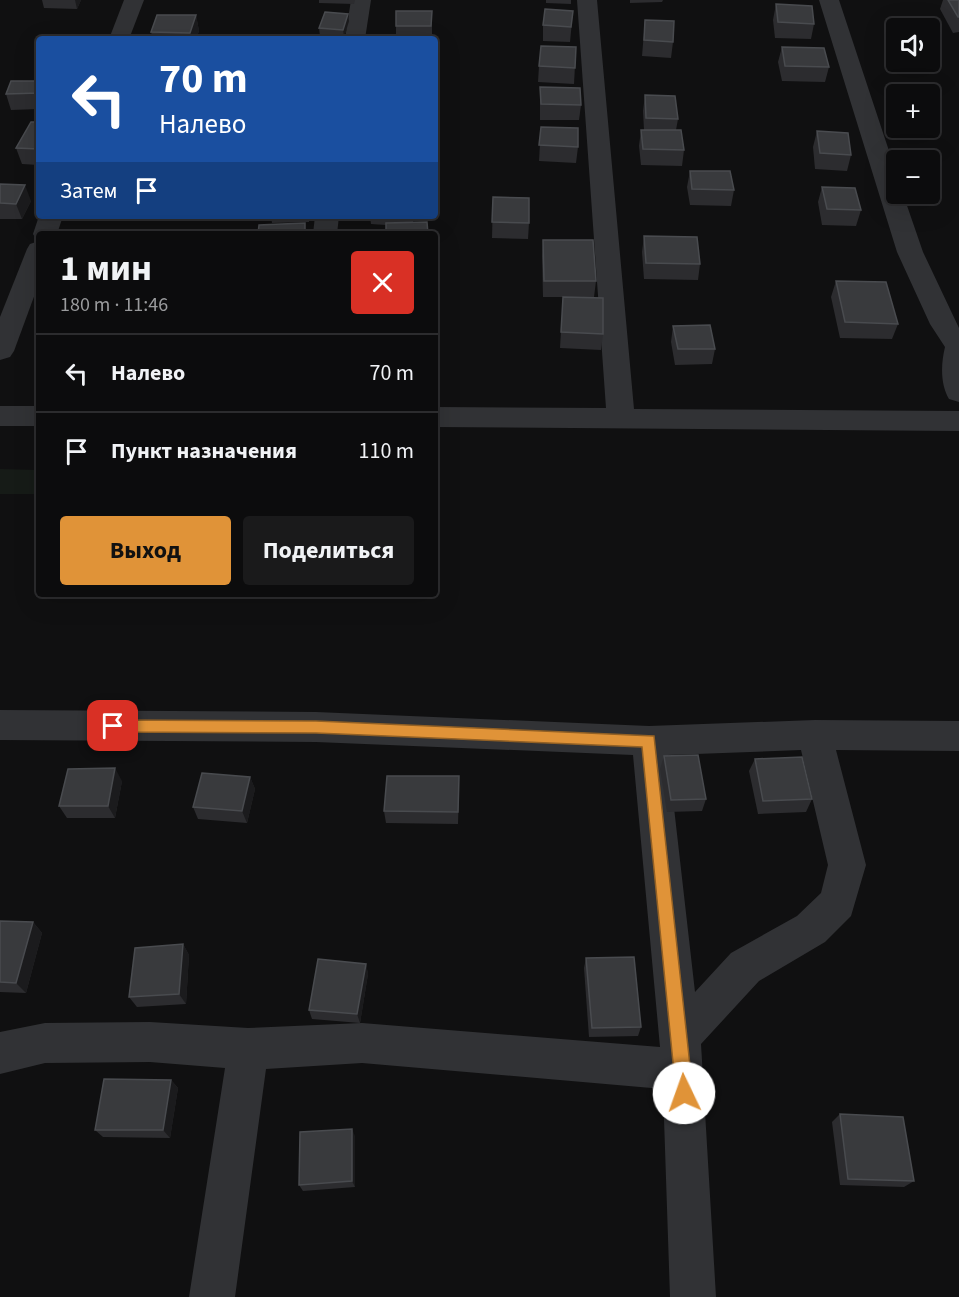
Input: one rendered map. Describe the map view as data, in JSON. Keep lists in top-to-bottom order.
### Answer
{
  "page": {
    "map_buttons": ["+", "−"],
    "turn": ["70 m", "Налево"],
    "then": "Затем",
    "heading": ["1 мин", "180 m · 11:46"],
    "list": [
      {
        "name": "Налево",
        "value": "70 m"
      },
      {
        "name": "Пункт назначения",
        "value": "110 m"
      }
    ],
    "buttons": ["Выход", "Поделиться"]
  }
}
